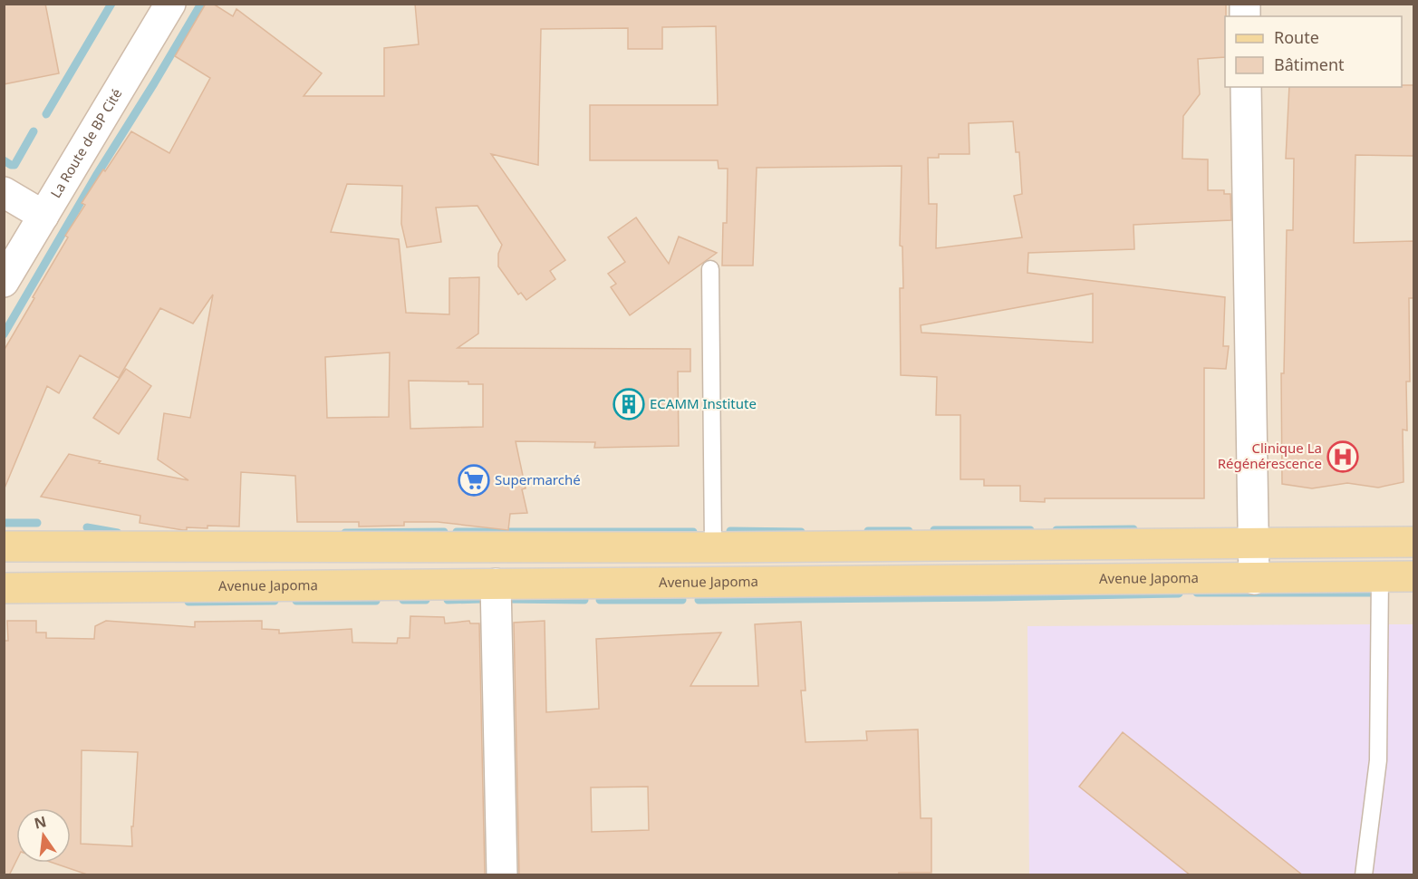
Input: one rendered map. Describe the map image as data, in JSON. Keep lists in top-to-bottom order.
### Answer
{
  "streets": {
    "main road": ["Avenue Japoma"],
    "street": ["La Route de BP Cité"]
  },
  "places": {
    "building": ["ECAMM Institute"],
    "hospital": ["Clinique La Régénérescence"],
    "supermarket": ["Supermarché"]
  },
  "legend": ["Route", "Bâtiment"],
  "north": "top"
}
